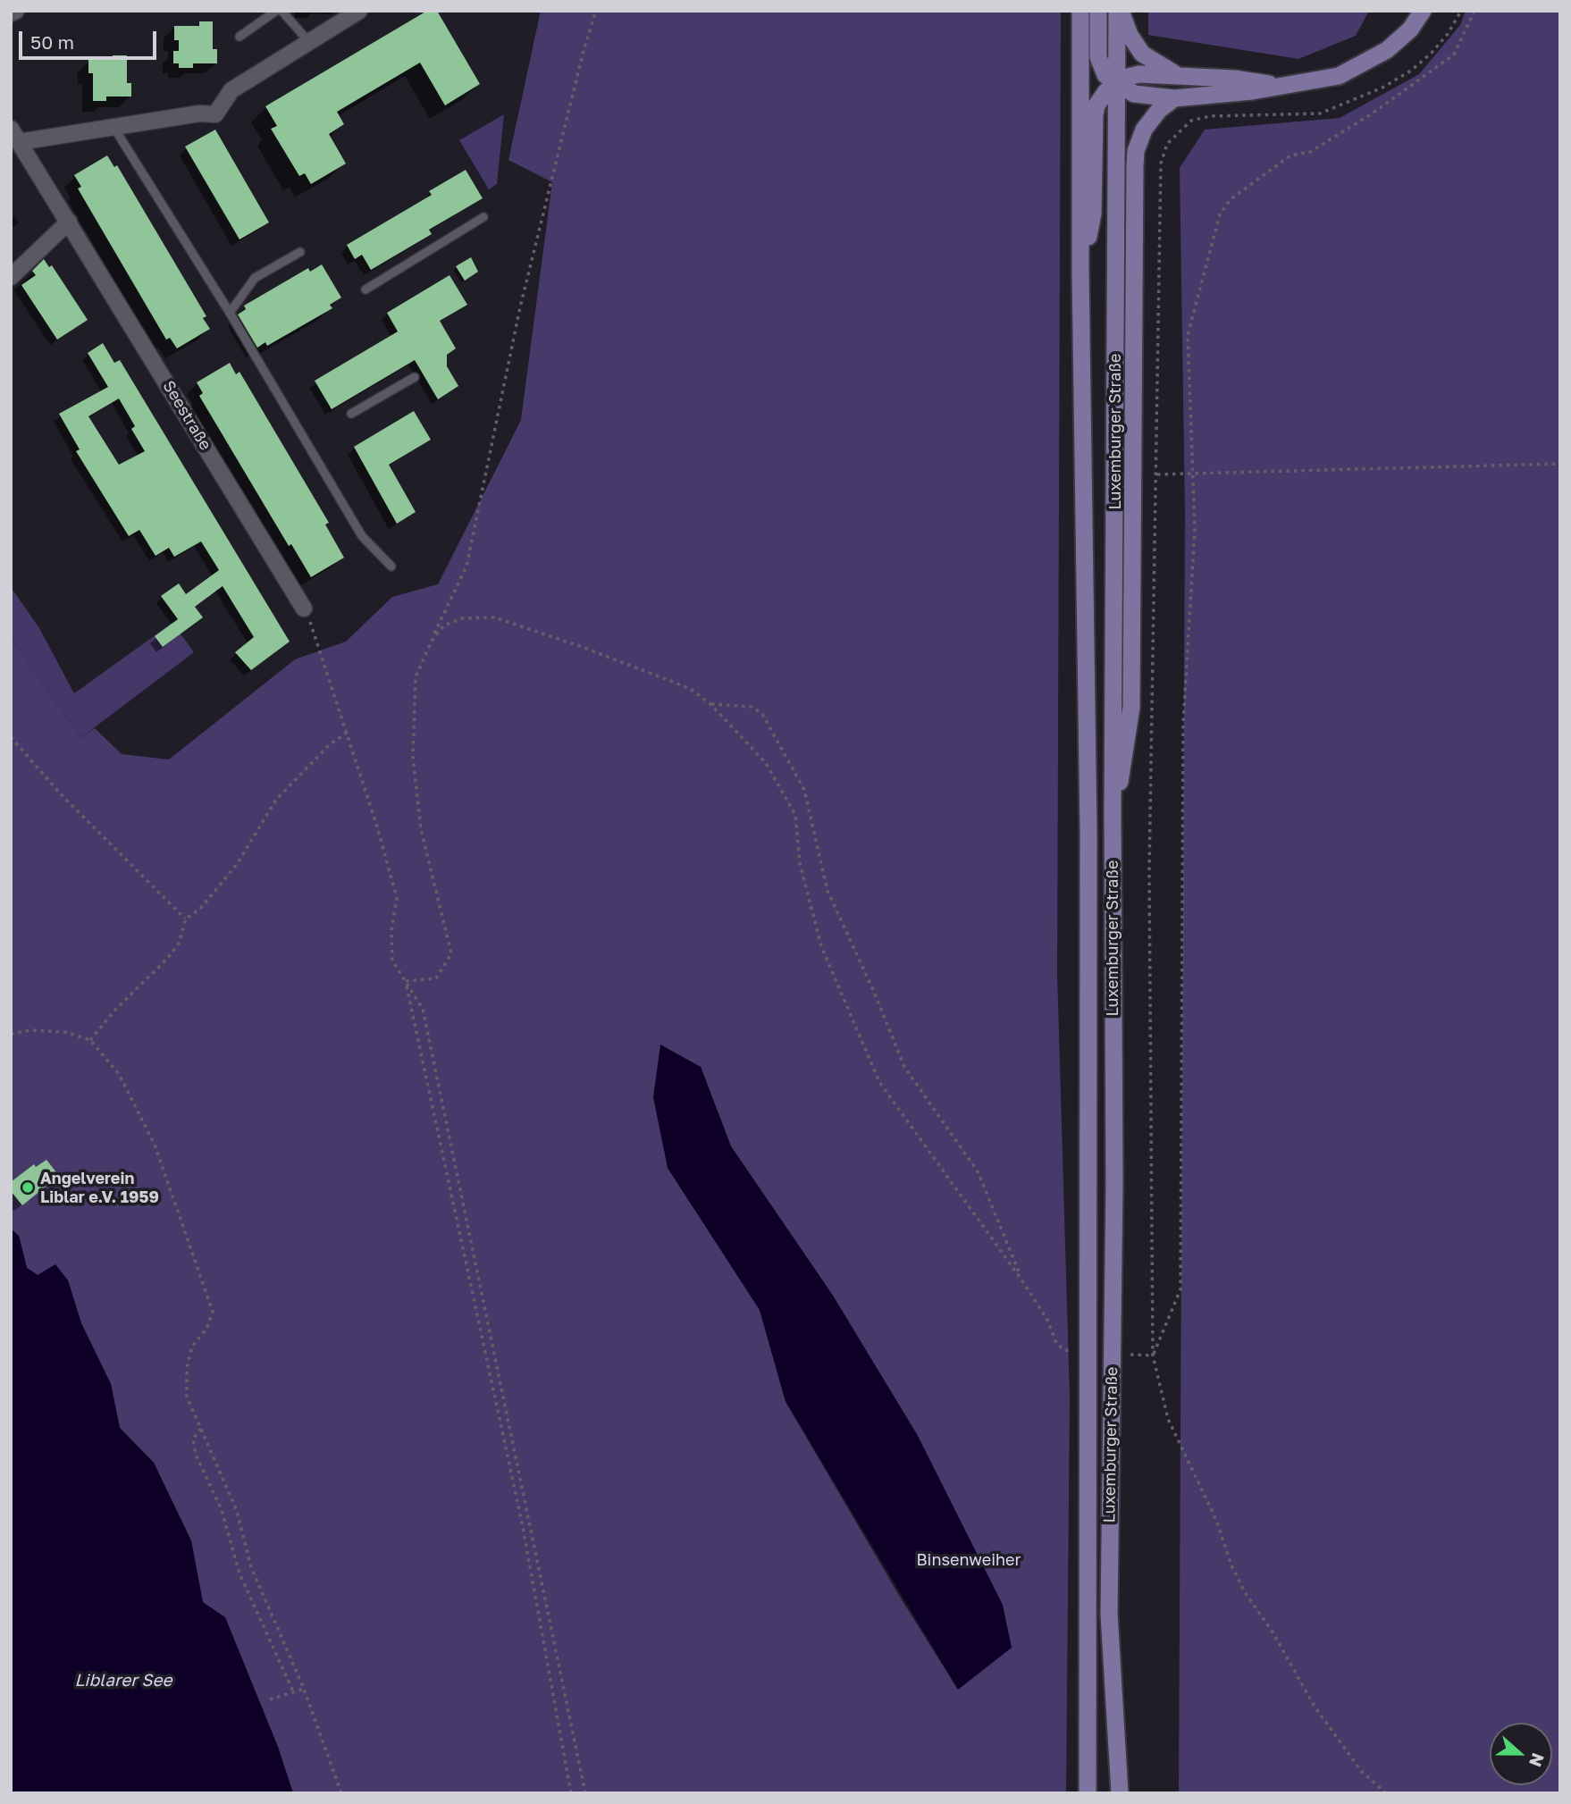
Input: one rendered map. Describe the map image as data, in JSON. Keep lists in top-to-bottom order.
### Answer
{
  "streets": {
    "main road": ["Luxemburger Straße"],
    "street": ["Seestraße"]
  },
  "water": ["Liblarer See"],
  "parks": ["Binsenweiher"],
  "places": ["Angelverein Liblar e.V. 1959"],
  "scale_bar": "50 m",
  "north": "right"
}
